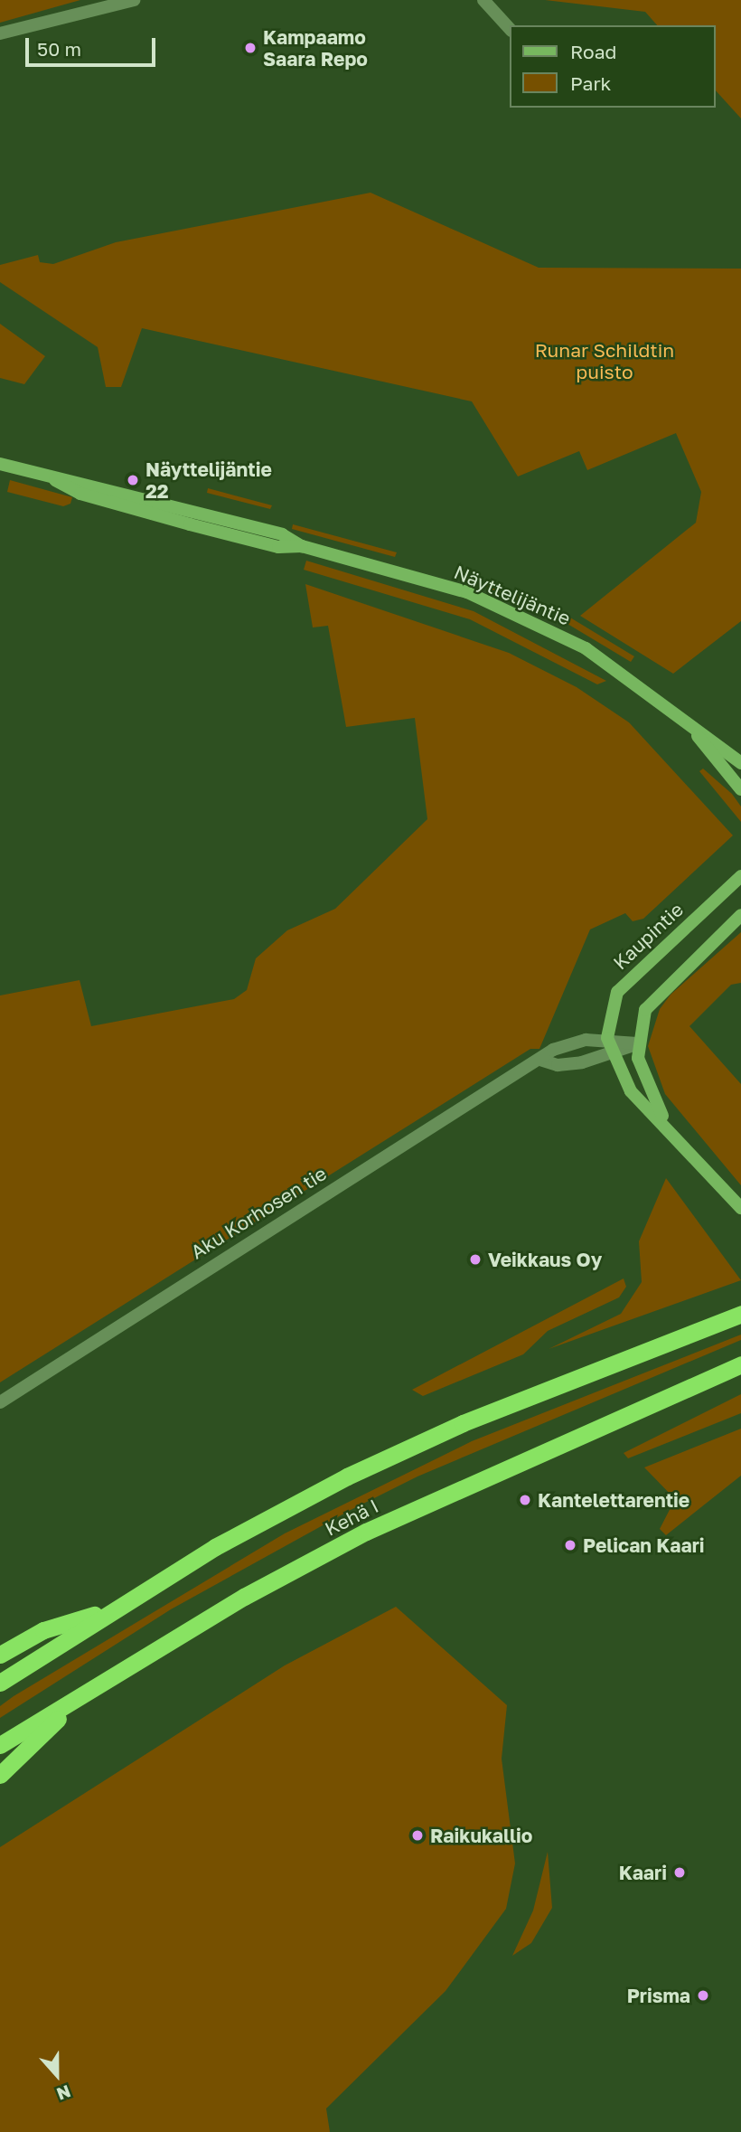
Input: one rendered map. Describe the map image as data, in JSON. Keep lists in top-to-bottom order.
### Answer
{
  "streets": {
    "highway": ["Kehä I"],
    "main road": ["Näyttelijäntie", "Kaupintie"],
    "street": ["Aku Korhosen tie"]
  },
  "crossings": [
    ["Kaupintie", "Aku Korhosen tie"]
  ],
  "parks": ["Runar Schildtin puisto"],
  "places": [
    "Kampaamo Saara Repo",
    "Näyttelijäntie 22",
    "Veikkaus Oy",
    "Kantelettarentie",
    "Pelican Kaari",
    "Raikukallio",
    "Kaari",
    "Prisma"
  ],
  "legend": ["Road", "Park"],
  "scale_bar": "50 m",
  "north": "bottom"
}
